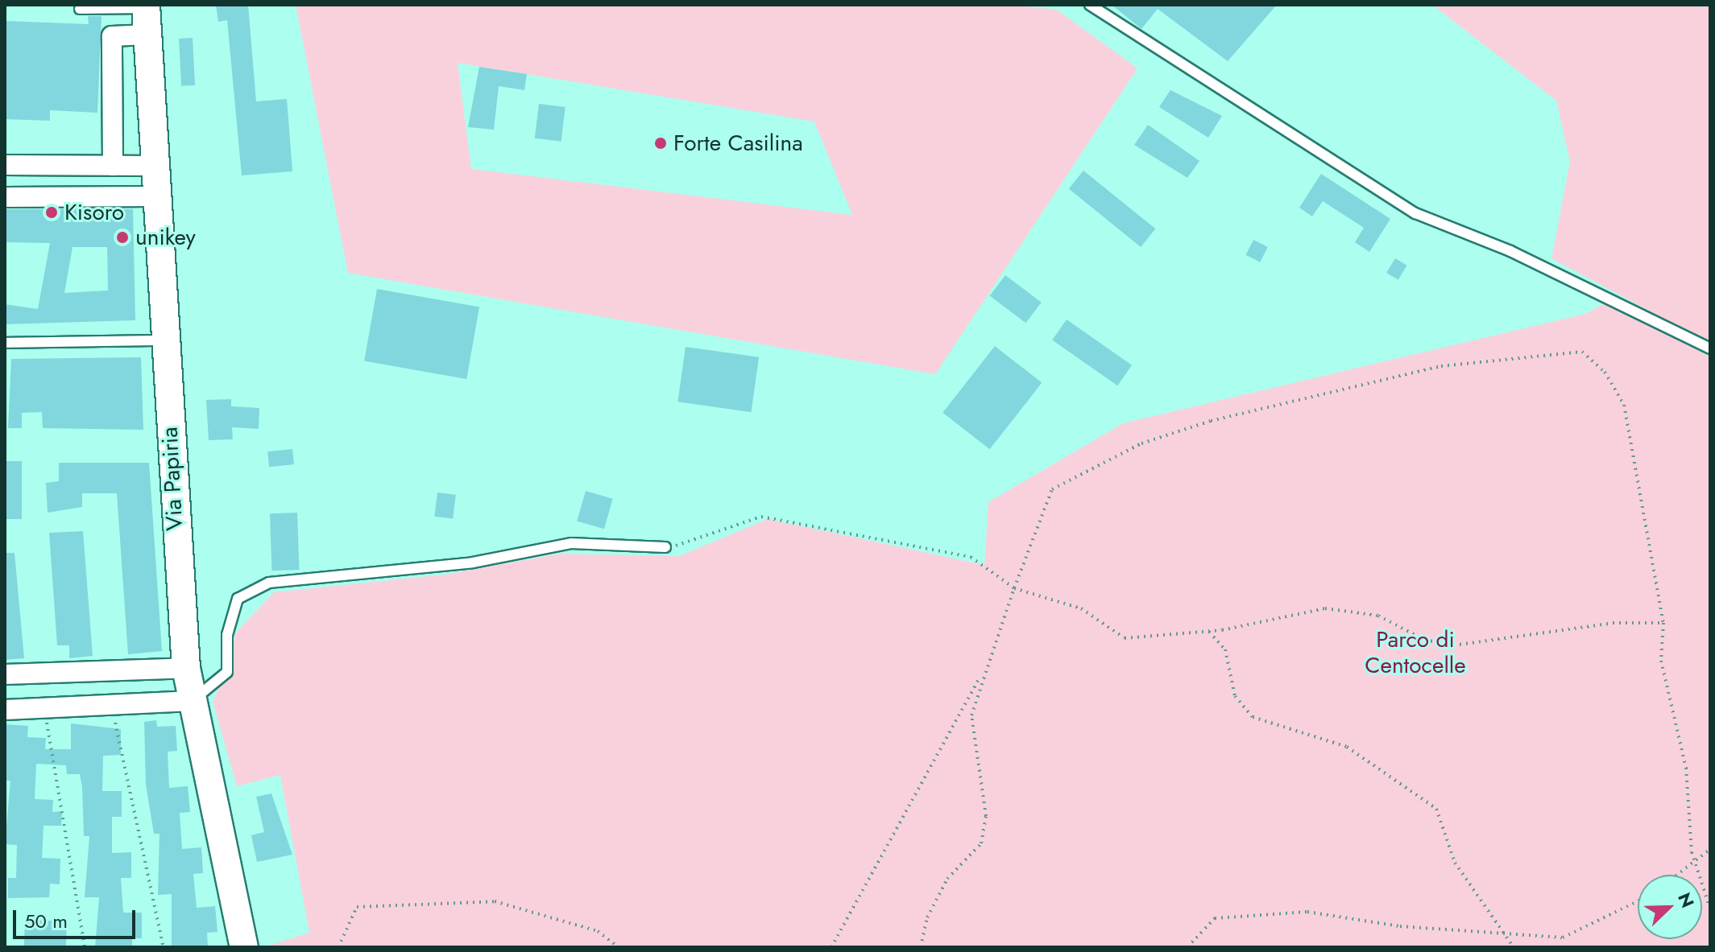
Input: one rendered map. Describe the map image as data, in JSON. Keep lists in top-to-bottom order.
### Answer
{
  "streets": {
    "street": ["Via Papiria"]
  },
  "parks": ["Parco di Centocelle"],
  "places": ["Forte Casilina", "Kisoro", "unikey"],
  "scale_bar": "50 m",
  "north": "top right"
}
